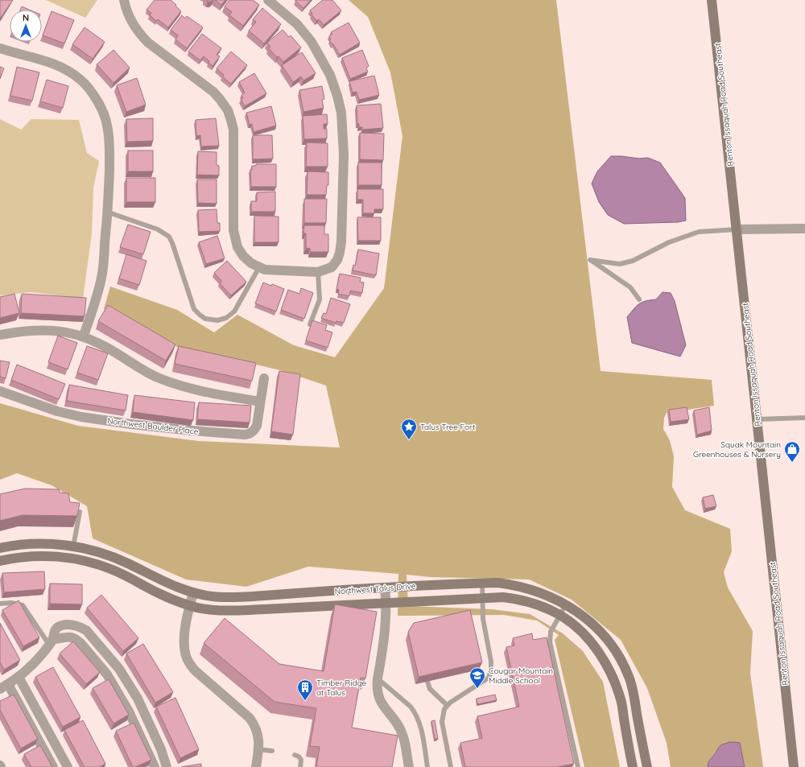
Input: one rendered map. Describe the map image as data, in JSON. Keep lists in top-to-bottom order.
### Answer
{
  "streets": {
    "street": ["Renton Issaquah Road Southeast", "Northwest Boulder Place", "Northwest Talus Drive"]
  },
  "places": {
    "place": ["Talus Tree Fort"],
    "shop": ["Squak Mountain Greenhouses & Nursery"],
    "school or university": ["Cougar Mountain Middle School"],
    "building": ["Timber Ridge at Talus"]
  },
  "north": "top"
}
